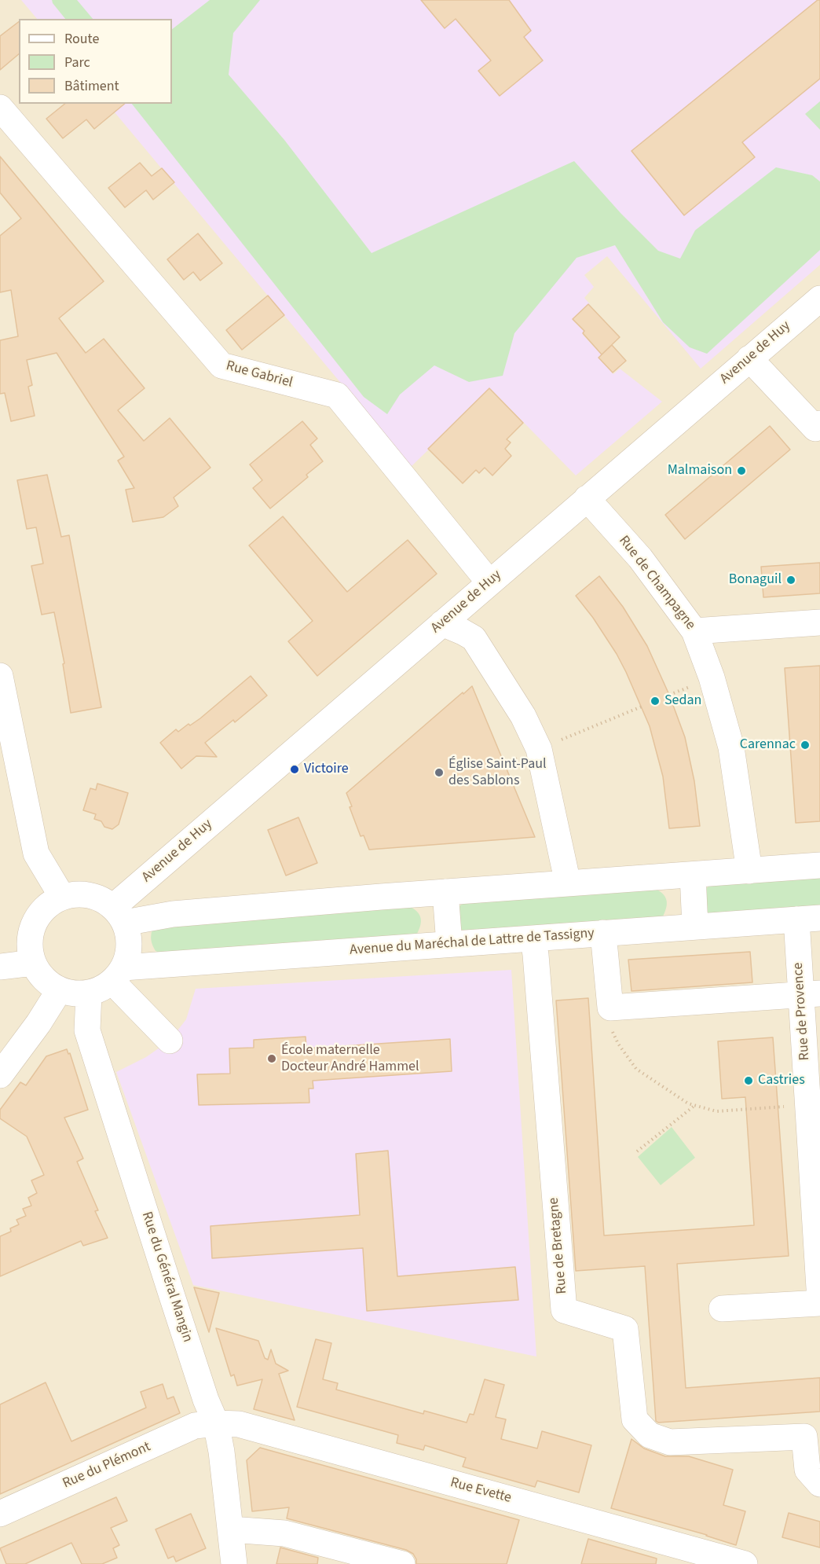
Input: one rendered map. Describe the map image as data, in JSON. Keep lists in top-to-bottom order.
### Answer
{
  "streets": {
    "street": [
      "Avenue de Huy",
      "Rue Gabriel",
      "Rue de Champagne",
      "Avenue du Maréchal de Lattre de Tassigny",
      "Rue de Provence",
      "Rue de Bretagne",
      "Rue du Général Mangin",
      "Rue du Plémont",
      "Rue Evette"
    ]
  },
  "crossings": [
    ["Avenue de Huy", "Rue Gabriel"],
    ["Avenue de Huy", "Rue de Champagne"],
    ["Avenue de Huy", "Avenue du Maréchal de Lattre de Tassigny"],
    ["Avenue de Huy", "Rue du Général Mangin"],
    ["Avenue du Maréchal de Lattre de Tassigny", "Rue de Provence"],
    ["Avenue du Maréchal de Lattre de Tassigny", "Rue de Bretagne"],
    ["Avenue du Maréchal de Lattre de Tassigny", "Rue du Général Mangin"],
    ["Rue du Général Mangin", "Rue du Plémont"],
    ["Rue du Général Mangin", "Rue Evette"],
    ["Rue du Plémont", "Rue Evette"]
  ],
  "places": [
    "Malmaison",
    "Bonaguil",
    "Sedan",
    "Carennac",
    "Victoire",
    "Église Saint-Paul des Sablons",
    "École maternelle Docteur André Hammel",
    "Castries"
  ],
  "legend": ["Route", "Parc", "Bâtiment"]
}
